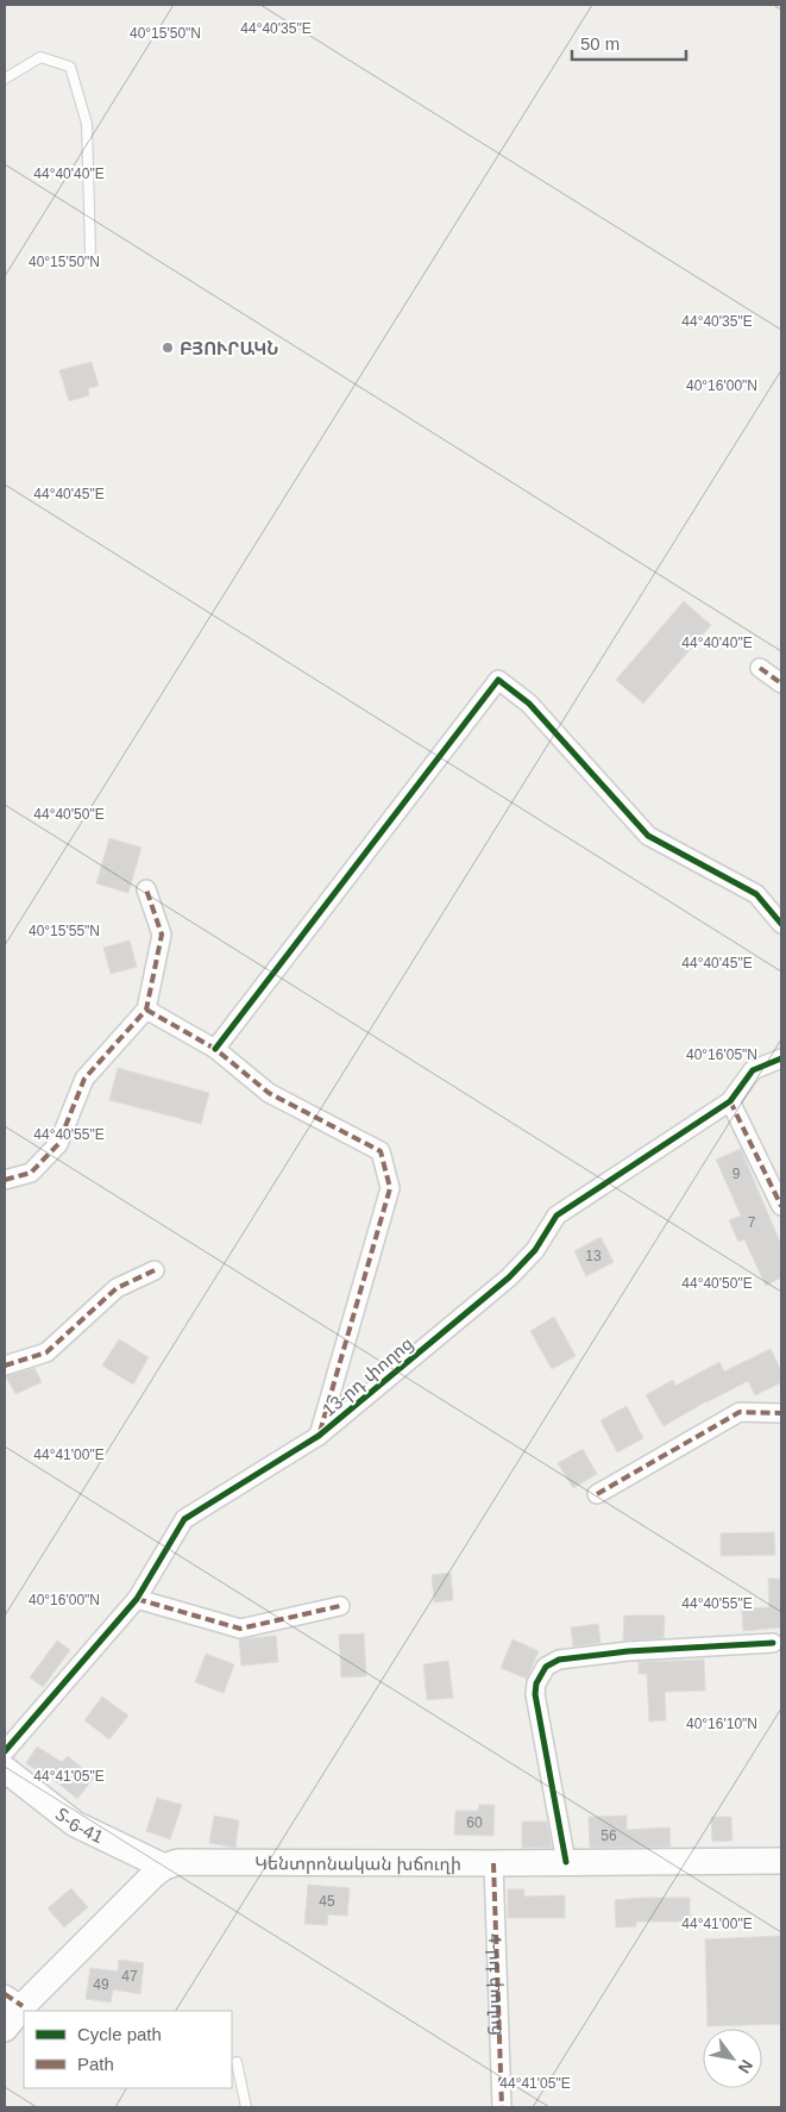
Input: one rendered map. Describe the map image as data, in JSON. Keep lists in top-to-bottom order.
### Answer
{
  "streets": {
    "main road": ["Տ-6-41", "Կենտրոնական խճուղի"],
    "street": ["13-րդ փողոց", "4-րդ փողոց"]
  },
  "crossings": [
    ["Տ-6-41", "Կենտրոնական խճուղի"],
    ["Կենտրոնական խճուղի", "4-րդ փողոց"]
  ],
  "places": ["ԲՅՈՒՐԱԿՆ"],
  "house_numbers": [
    "9",
    "7",
    "13",
    "60",
    "56",
    "45",
    "47",
    "49"
  ],
  "legend": ["Cycle path", "Path"],
  "scale_bar": "50 m",
  "north": "bottom right",
  "coordinates": [
    "44°40'35\"E",
    "40°15'50\"N",
    "44°40'40\"E",
    "40°16'00\"N",
    "44°40'45\"E",
    "44°40'50\"E",
    "40°15'55\"N",
    "40°16'05\"N",
    "44°40'55\"E",
    "44°41'00\"E",
    "40°16'10\"N",
    "44°41'05\"E"
  ]
}
